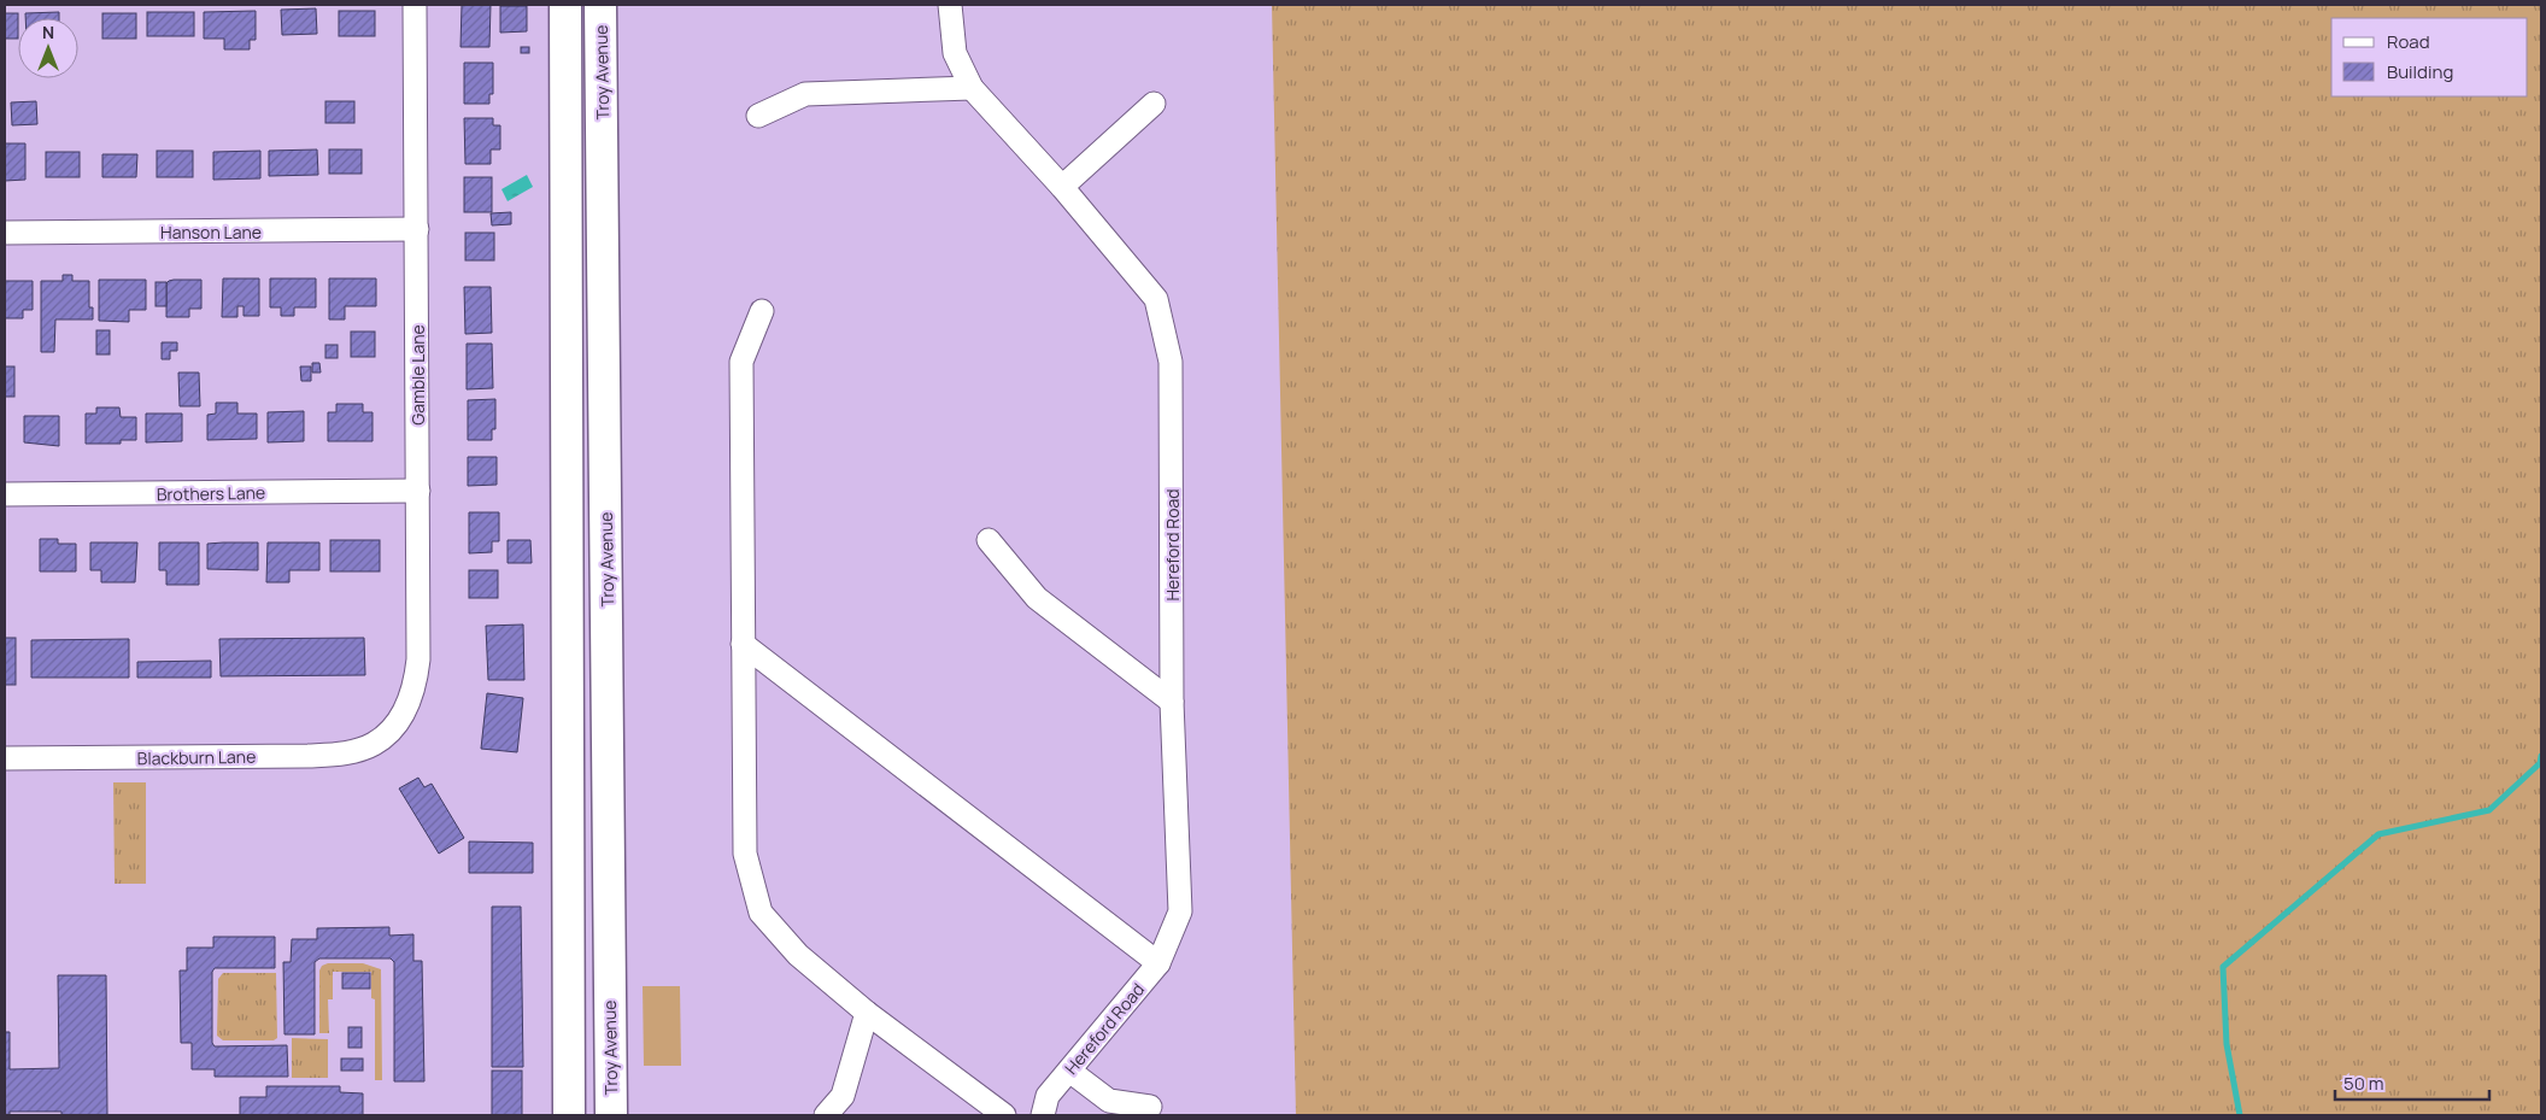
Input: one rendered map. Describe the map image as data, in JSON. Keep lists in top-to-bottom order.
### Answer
{
  "streets": {
    "main road": ["Troy Avenue"],
    "street": [
      "Hanson Lane",
      "Gamble Lane",
      "Brothers Lane",
      "Hereford Road",
      "Blackburn Lane"
    ]
  },
  "crossings": [
    ["Hanson Lane", "Gamble Lane"],
    ["Gamble Lane", "Brothers Lane"],
    ["Gamble Lane", "Blackburn Lane"]
  ],
  "legend": ["Road", "Building"],
  "scale_bar": "50 m",
  "north": "top"
}
